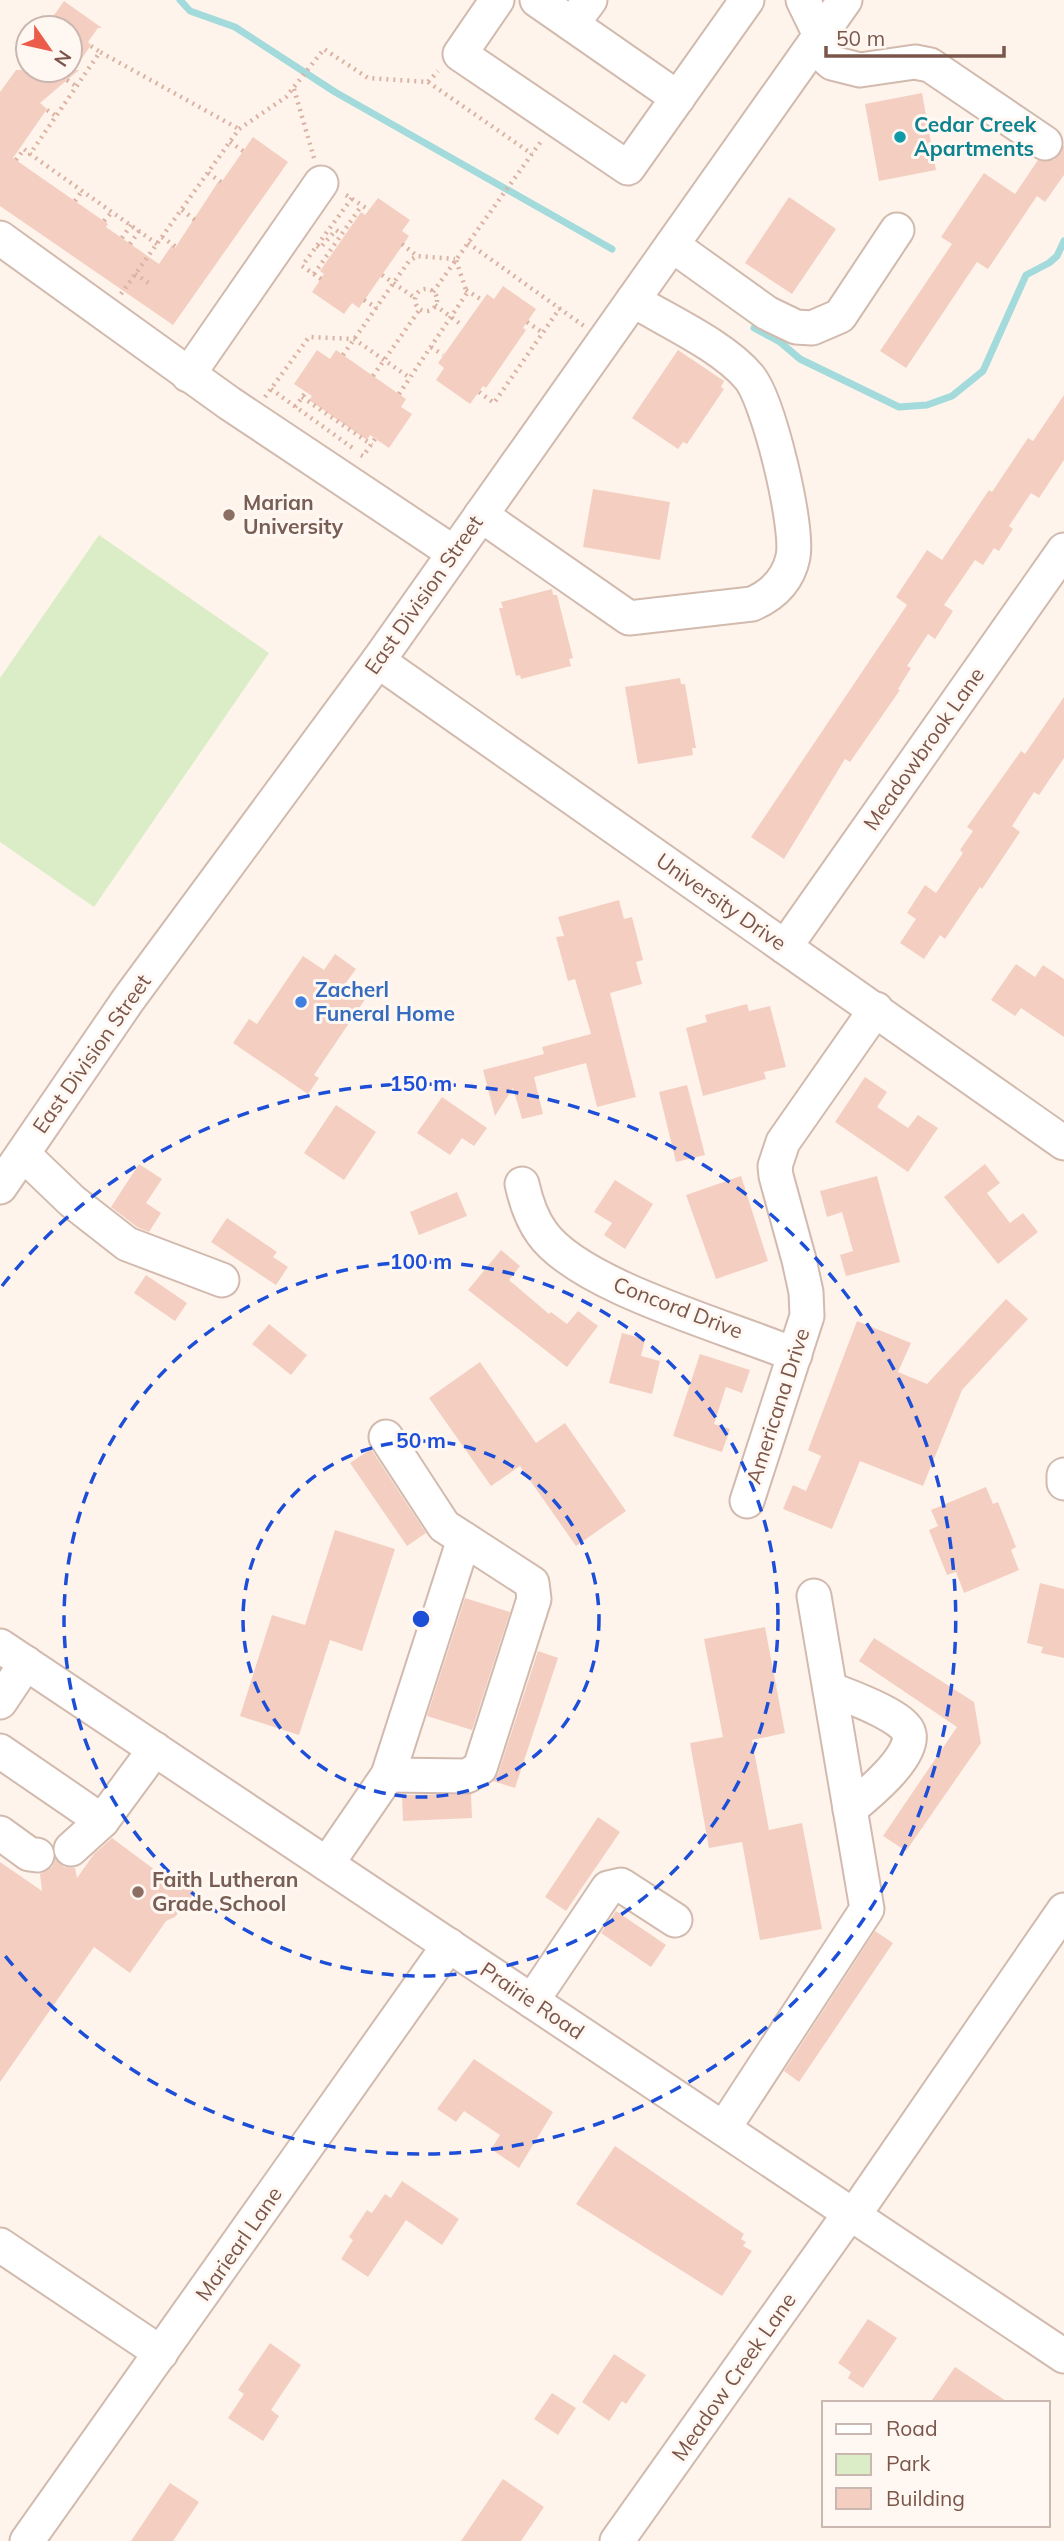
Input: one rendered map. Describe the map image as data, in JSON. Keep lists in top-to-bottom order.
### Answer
{
  "streets": {
    "street": [
      "East Division Street",
      "Meadowbrook Lane",
      "University Drive",
      "Concord Drive",
      "Americana Drive",
      "Prairie Road",
      "Mariearl Lane",
      "Meadow Creek Lane"
    ]
  },
  "crossings": [
    ["East Division Street", "University Drive"],
    ["Meadowbrook Lane", "University Drive"],
    ["University Drive", "Americana Drive"],
    ["Concord Drive", "Americana Drive"],
    ["Prairie Road", "Mariearl Lane"],
    ["Prairie Road", "Meadow Creek Lane"]
  ],
  "places": [
    "Cedar Creek Apartments",
    "Marian University",
    "Zacherl Funeral Home",
    "Faith Lutheran Grade School"
  ],
  "legend": ["Road", "Park", "Building"],
  "scale_bar": "50 m",
  "north": "bottom right",
  "rings": ["150 m", "100 m", "50 m"]
}
